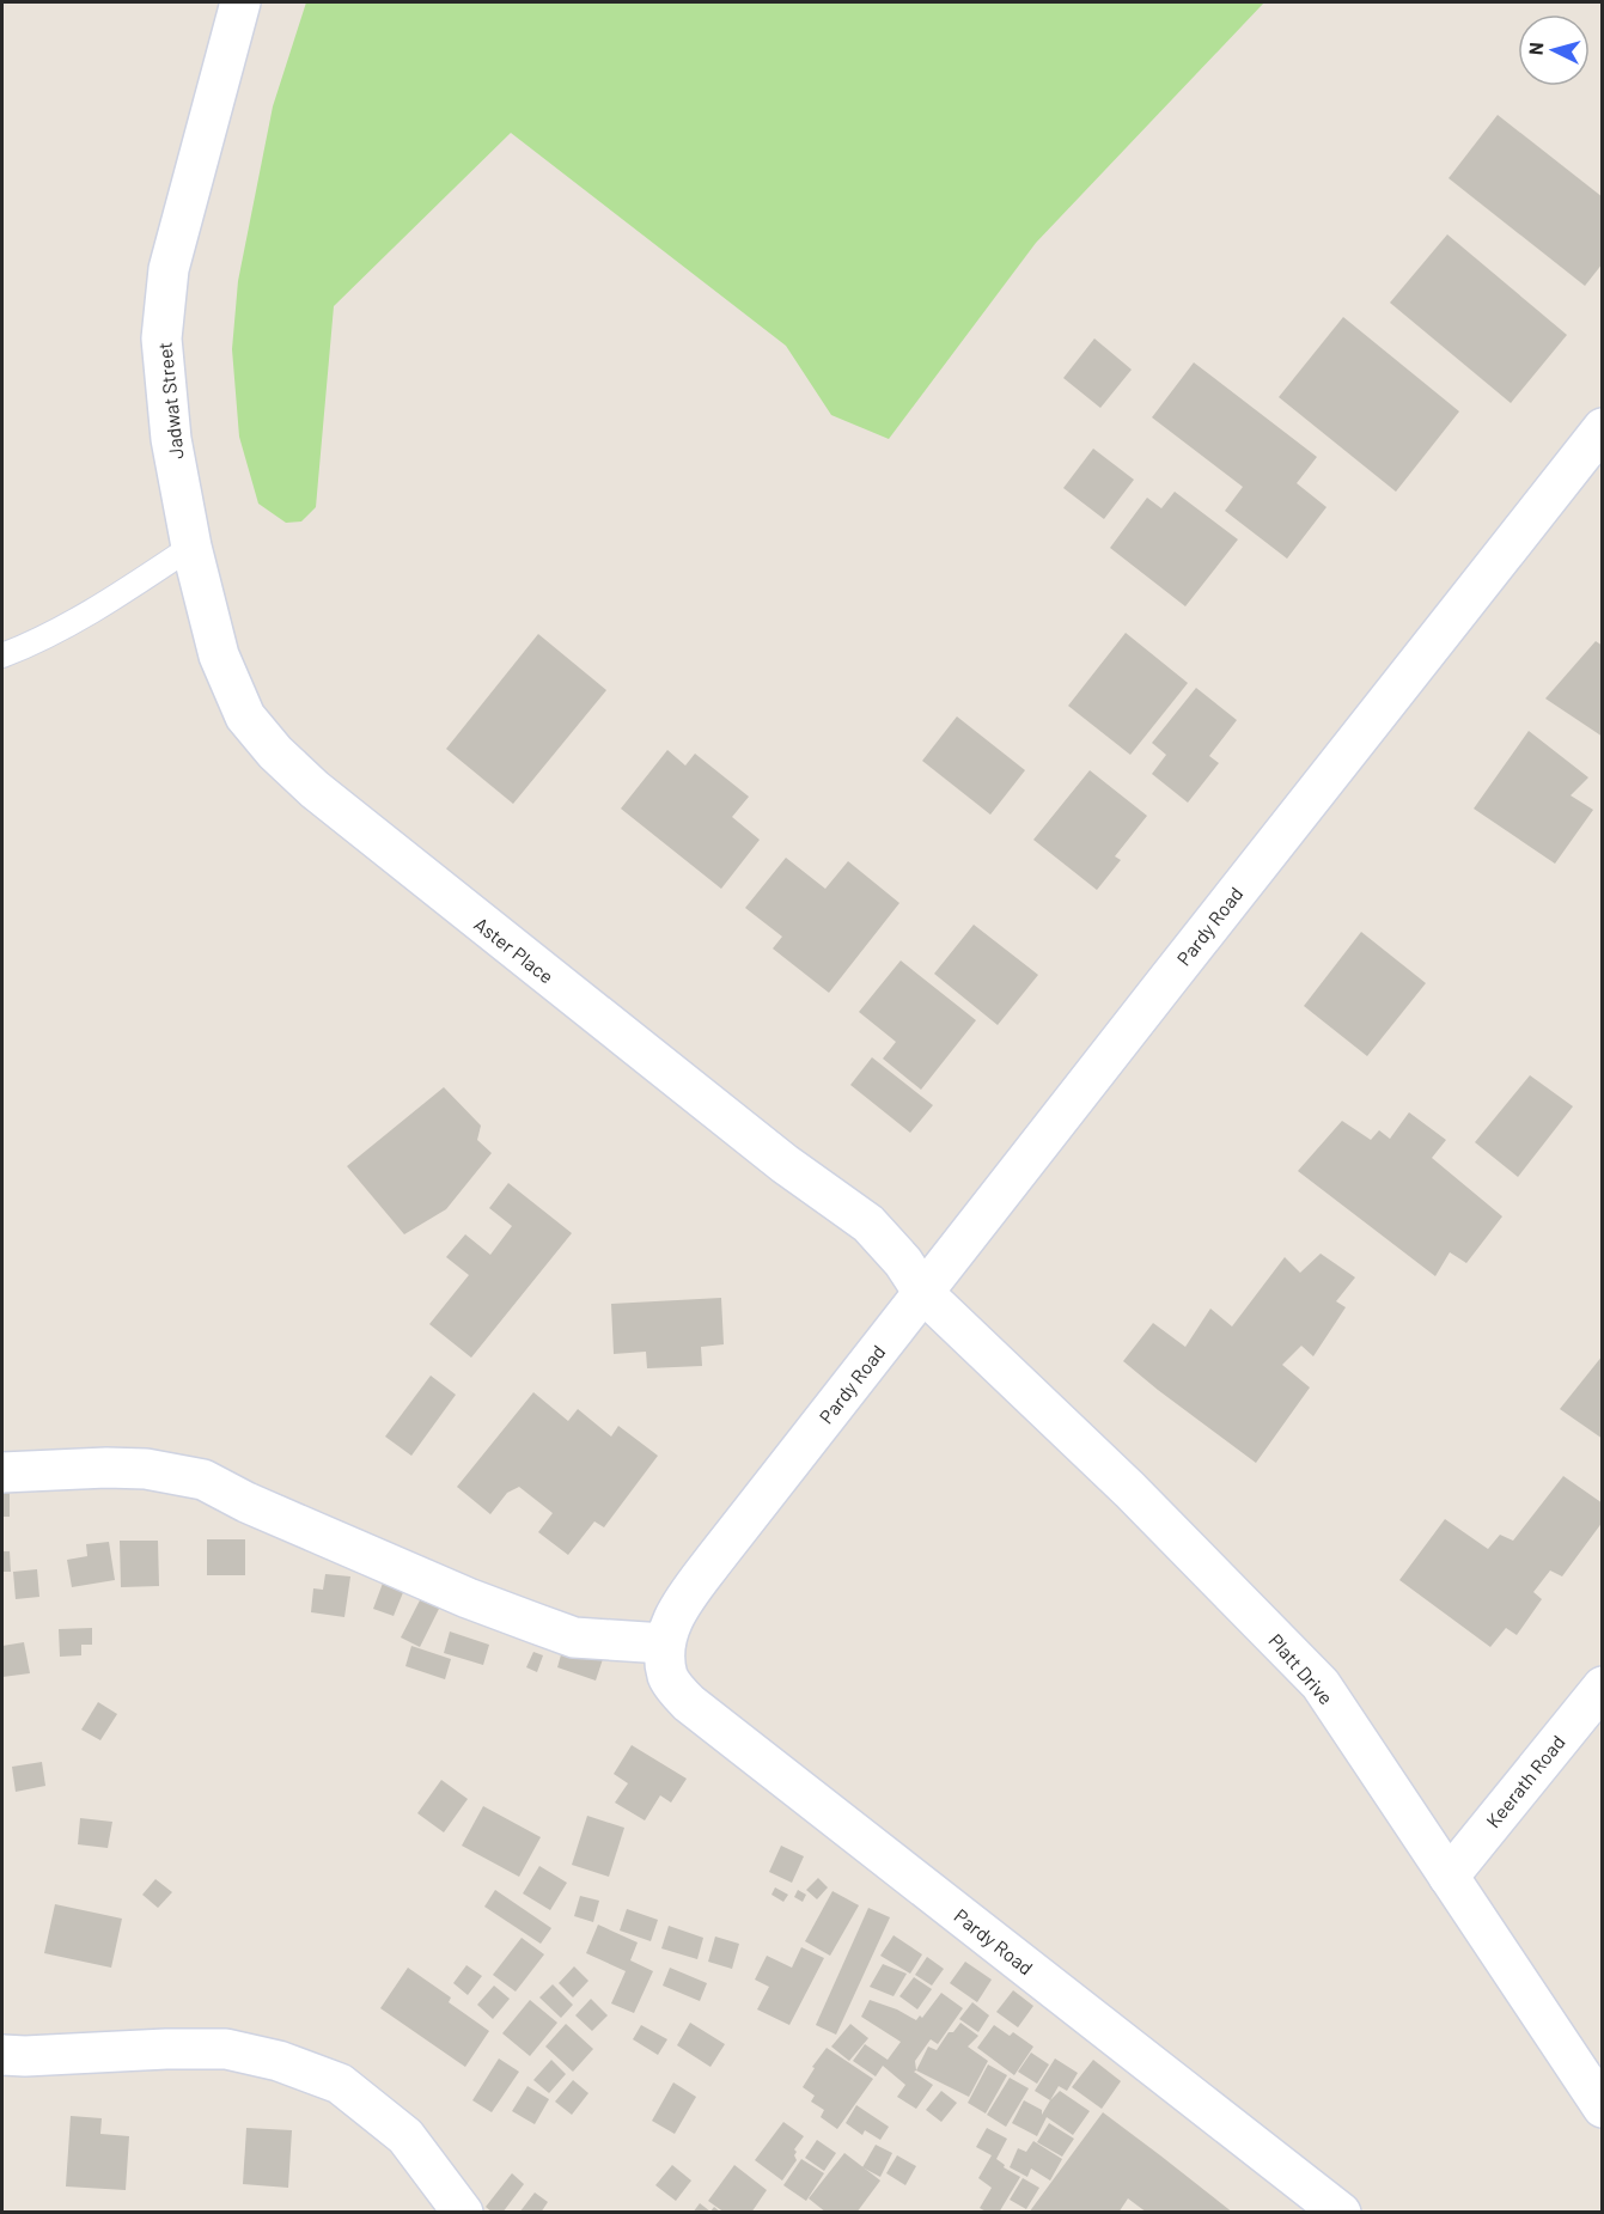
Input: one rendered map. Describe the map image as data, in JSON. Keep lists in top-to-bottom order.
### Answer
{
  "streets": {
    "street": [
      "Jadwat Street",
      "Pardy Road",
      "Aster Place",
      "Platt Drive",
      "Keerath Road"
    ]
  },
  "crossings": [
    ["Jadwat Street", "Aster Place"],
    ["Pardy Road", "Aster Place"],
    ["Pardy Road", "Platt Drive"],
    ["Aster Place", "Platt Drive"],
    ["Platt Drive", "Keerath Road"]
  ],
  "north": "left"
}
